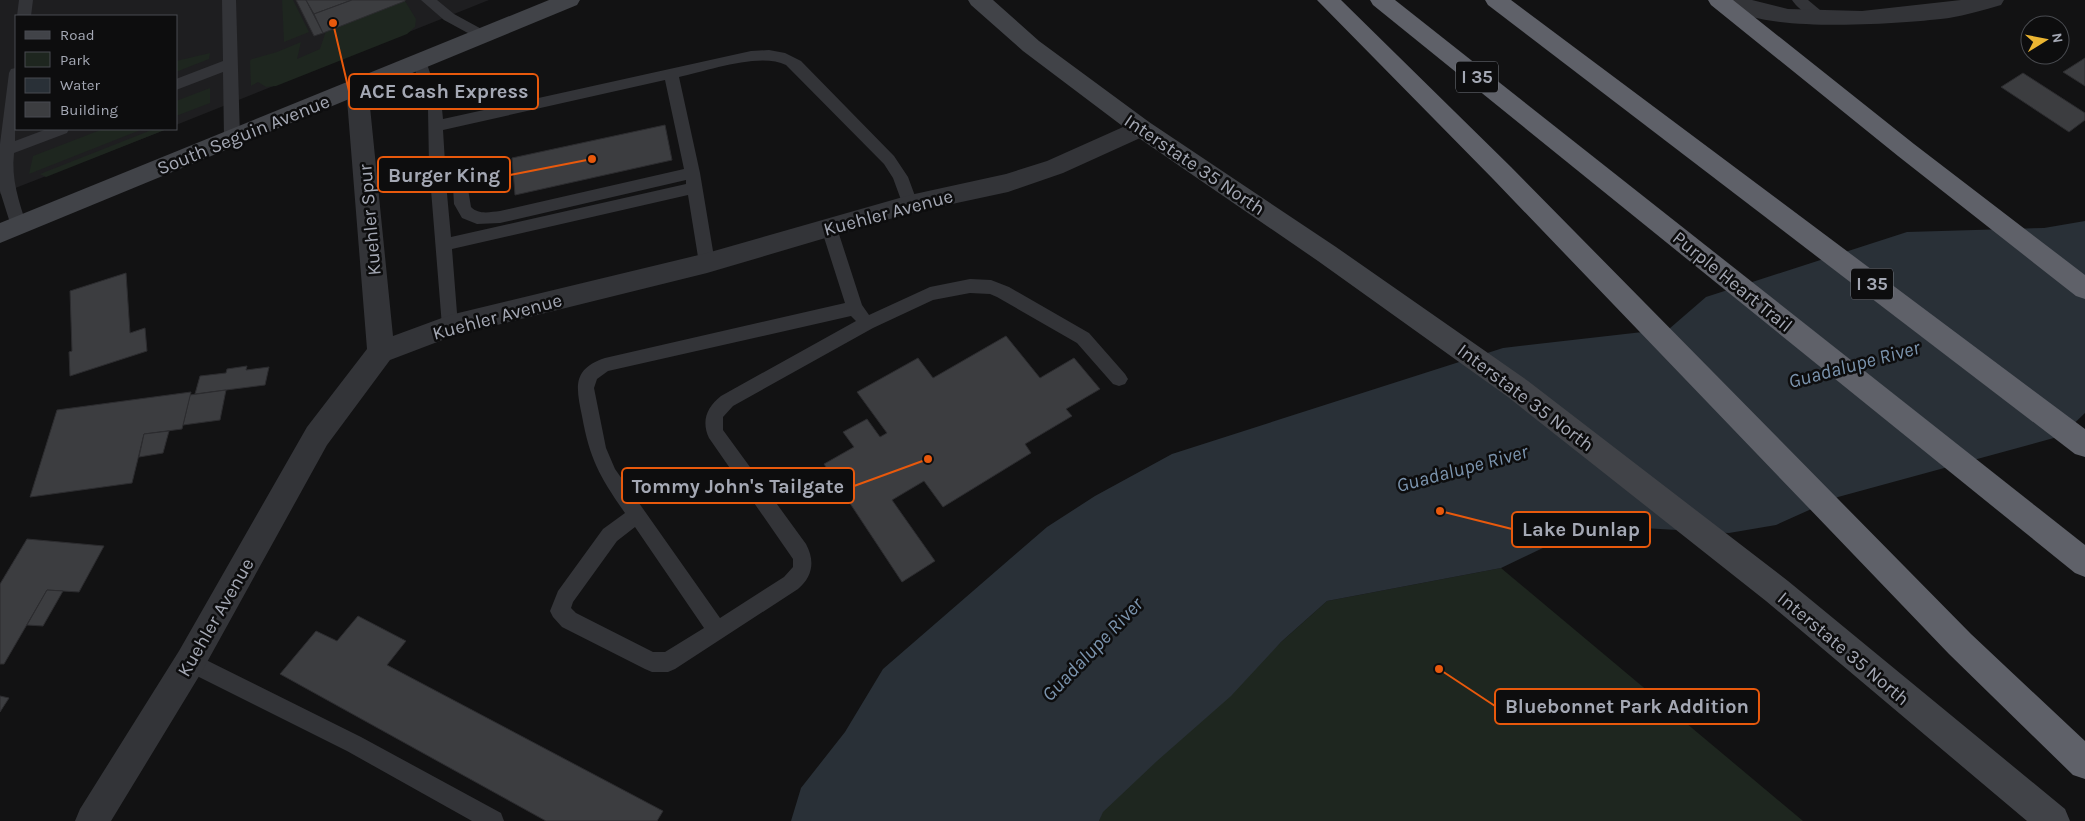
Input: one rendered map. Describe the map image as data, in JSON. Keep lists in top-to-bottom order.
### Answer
{
  "streets": {
    "highway": ["I 35", "Purple Heart Trail"],
    "main road": ["South Seguin Avenue", "Interstate 35 North"],
    "street": ["Kuehler Avenue", "Kuehler Spur"]
  },
  "crossings": [
    ["South Seguin Avenue", "Kuehler Spur"],
    ["Interstate 35 North", "Kuehler Avenue"],
    ["Kuehler Avenue", "Kuehler Spur"]
  ],
  "water": ["Guadalupe River"],
  "places": [
    "ACE Cash Express",
    "Burger King",
    "Tommy John's Tailgate",
    "Lake Dunlap",
    "Bluebonnet Park Addition"
  ],
  "legend": [
    "Road",
    "Park",
    "Water",
    "Building"
  ],
  "north": "right"
}
